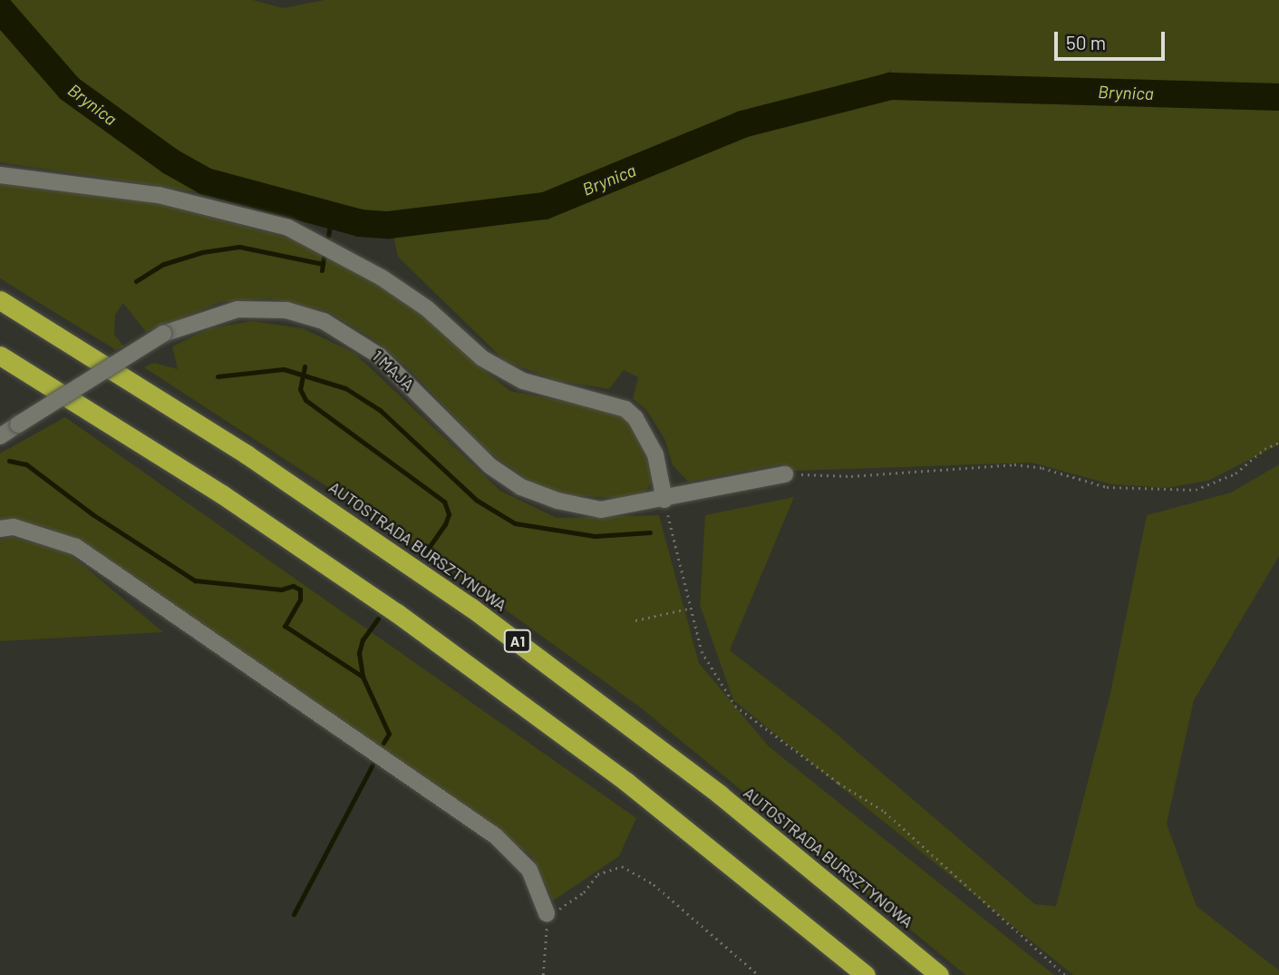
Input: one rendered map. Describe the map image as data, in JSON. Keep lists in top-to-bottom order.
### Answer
{
  "streets": {
    "highway": ["AUTOSTRADA BURSZTYNOWA", "A1"],
    "street": ["1 MAJA"]
  },
  "water": ["Brynica"],
  "scale_bar": "50 m"
}
